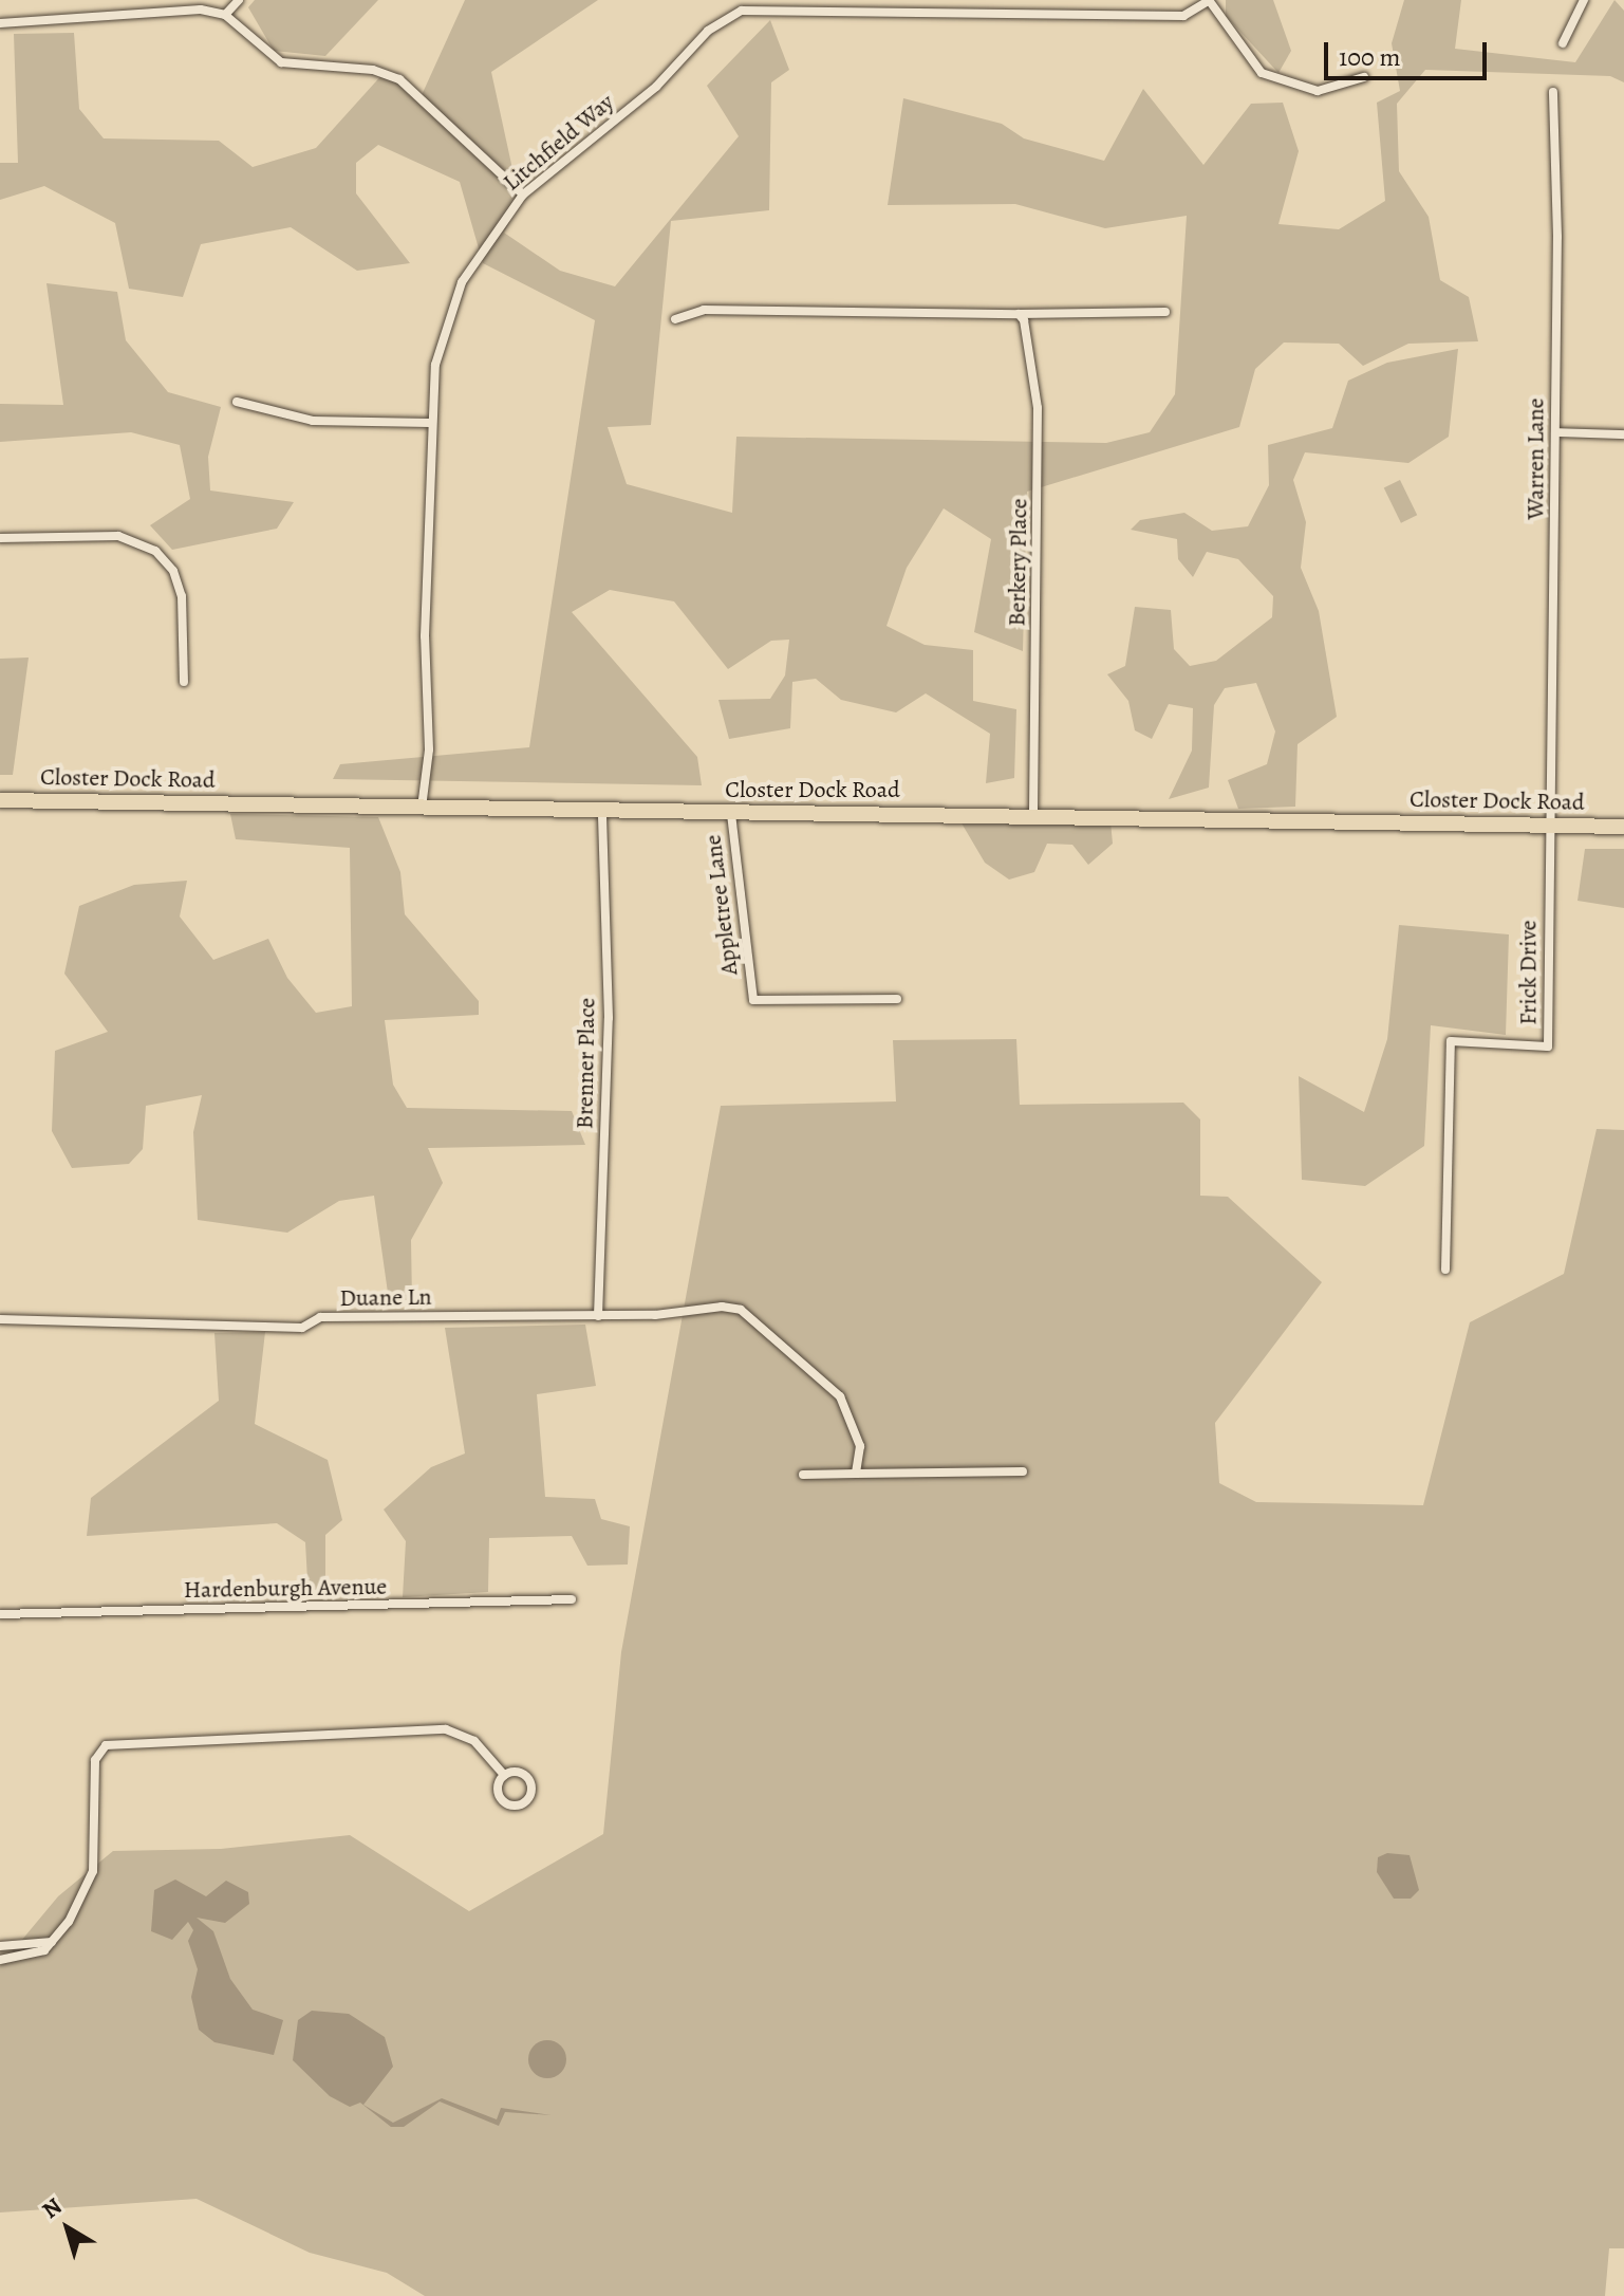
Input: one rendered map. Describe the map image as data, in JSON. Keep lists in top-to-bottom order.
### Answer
{
  "streets": {
    "main road": ["Closter Dock Road"],
    "street": [
      "Litchfield Way",
      "Warren Lane",
      "Berkery Place",
      "Appletree Lane",
      "Frick Drive",
      "Brenner Place",
      "Duane Ln",
      "Hardenburgh Avenue"
    ]
  },
  "crossings": [
    ["Litchfield Way", "Closter Dock Road"],
    ["Warren Lane", "Closter Dock Road"],
    ["Warren Lane", "Frick Drive"],
    ["Berkery Place", "Closter Dock Road"],
    ["Closter Dock Road", "Appletree Lane"],
    ["Closter Dock Road", "Frick Drive"],
    ["Closter Dock Road", "Brenner Place"],
    ["Brenner Place", "Duane Ln"]
  ],
  "scale_bar": "100 m",
  "north": "top left"
}
